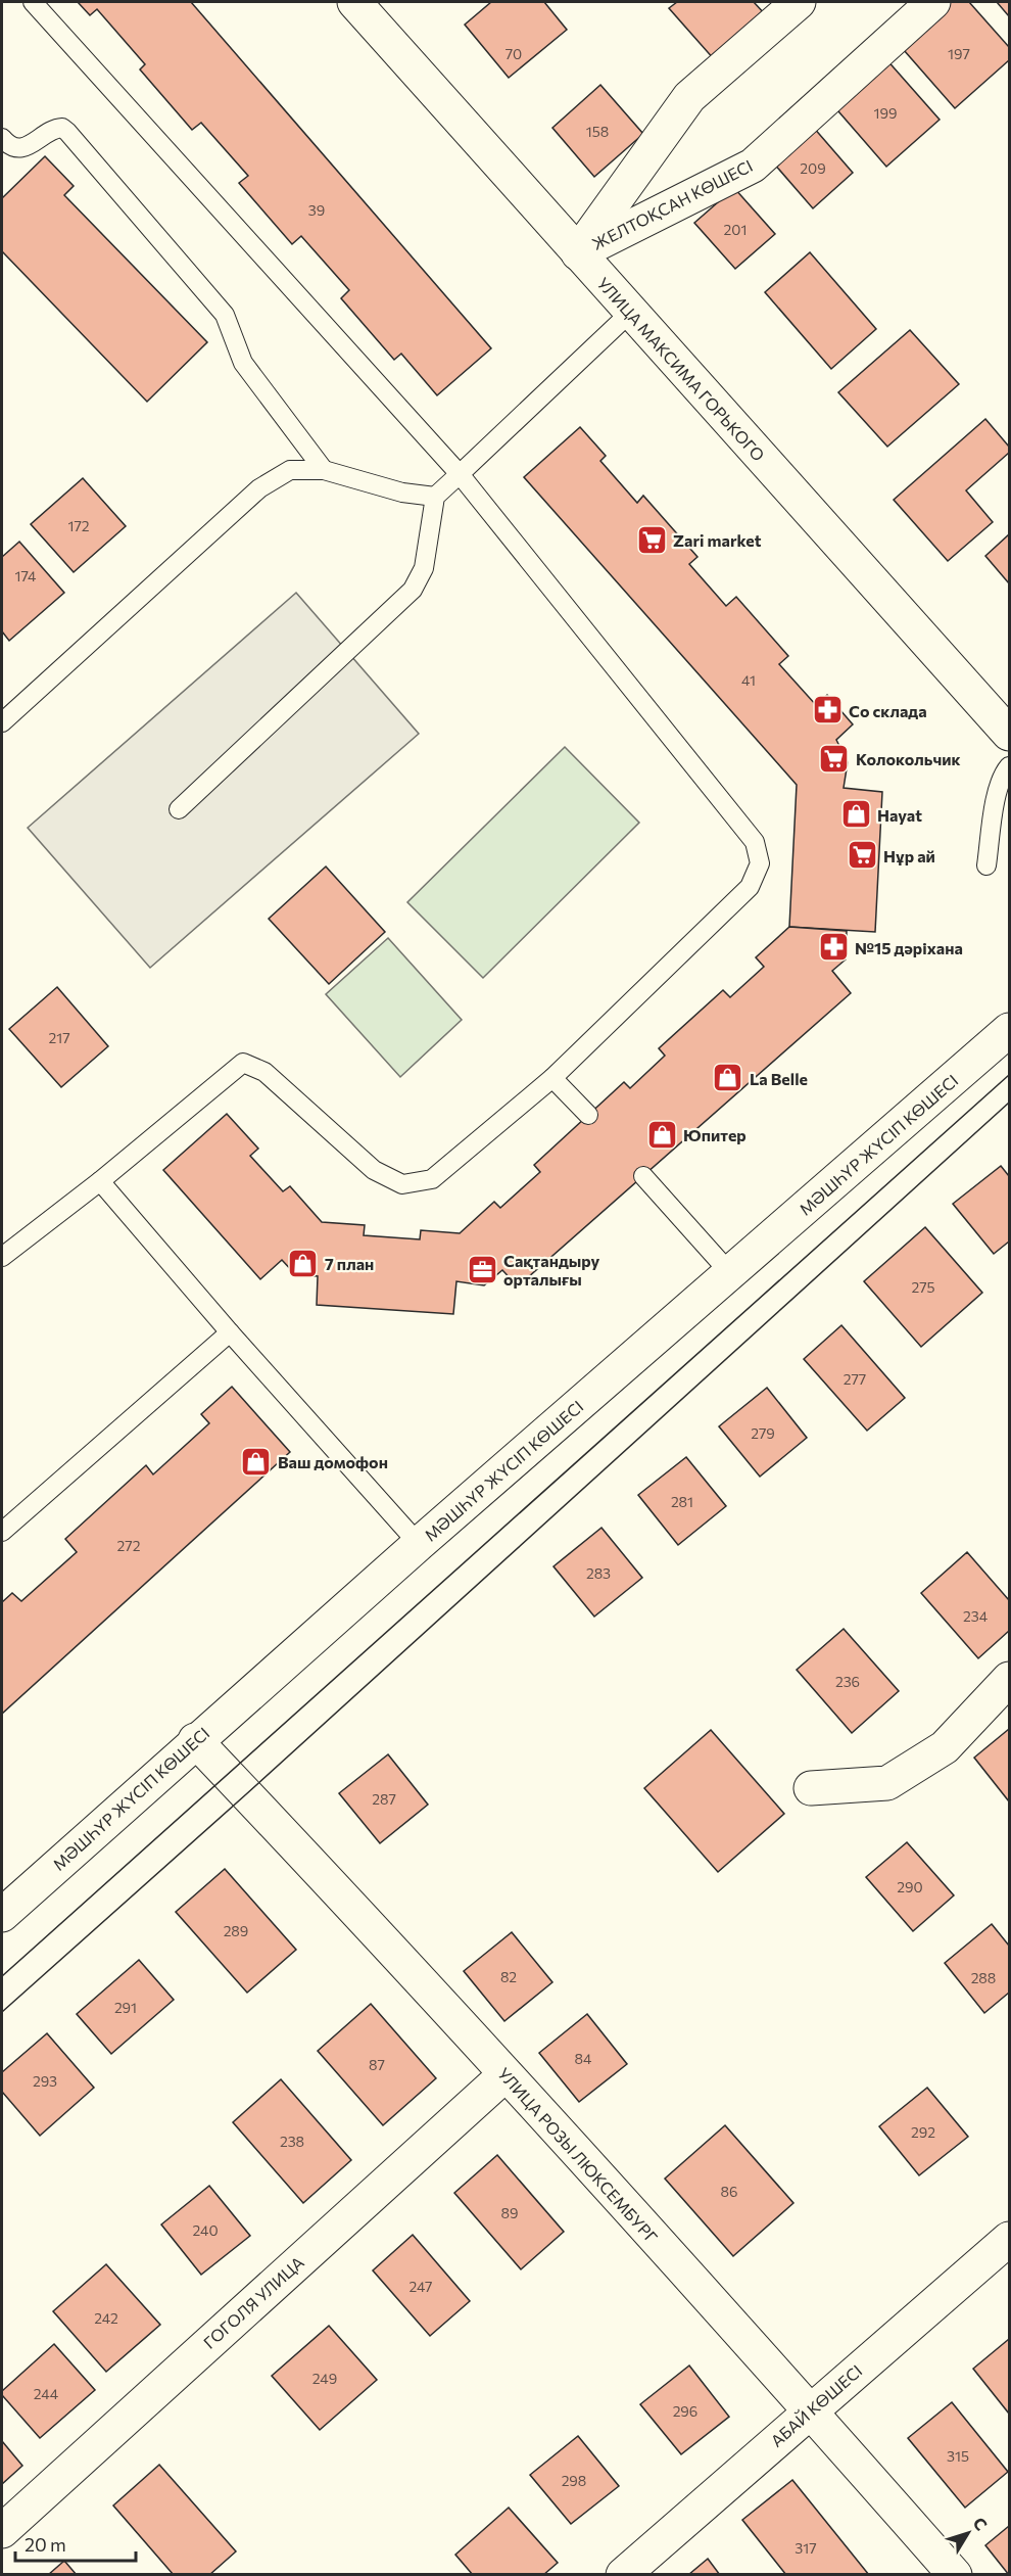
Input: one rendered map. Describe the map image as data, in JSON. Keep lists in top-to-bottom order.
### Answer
{
  "streets": {
    "street": [
      "ЖЕЛТОҚСАН КӨШЕСІ",
      "УЛИЦА МАКСИМА ГОРЬКОГО",
      "МӘШҺҮР ЖҮСІП КӨШЕСІ",
      "УЛИЦА РОЗЫ ЛЮКСЕМБУРГ",
      "ГОГОЛЯ УЛИЦА",
      "АБАЙ КӨШЕСІ"
    ]
  },
  "crossings": [
    ["ЖЕЛТОҚСАН КӨШЕСІ", "УЛИЦА МАКСИМА ГОРЬКОГО"],
    ["МӘШҺҮР ЖҮСІП КӨШЕСІ", "УЛИЦА РОЗЫ ЛЮКСЕМБУРГ"],
    ["УЛИЦА РОЗЫ ЛЮКСЕМБУРГ", "ГОГОЛЯ УЛИЦА"],
    ["УЛИЦА РОЗЫ ЛЮКСЕМБУРГ", "АБАЙ КӨШЕСІ"]
  ],
  "places": {
    "supermarket": ["Zari market", "Колокольчик", "Нұр ай"],
    "pharmacy": ["Со склада", "№15 дәріхана"],
    "shop": [
      "Hayat",
      "La Belle",
      "Юпитер",
      "7 план",
      "Ваш домофон"
    ],
    "office": ["Сақтандыру орталығы"]
  },
  "house_numbers": [
    "70",
    "197",
    "199",
    "158",
    "209",
    "39",
    "201",
    "172",
    "174",
    "41",
    "217",
    "275",
    "277",
    "279",
    "281",
    "272",
    "283",
    "234",
    "236",
    "287",
    "290",
    "289",
    "82",
    "288",
    "291",
    "84",
    "87",
    "293",
    "292",
    "238",
    "86",
    "89",
    "240",
    "247",
    "242",
    "249",
    "244",
    "296",
    "315",
    "298",
    "317"
  ],
  "scale_bar": "20 m",
  "north": "top right"
}
